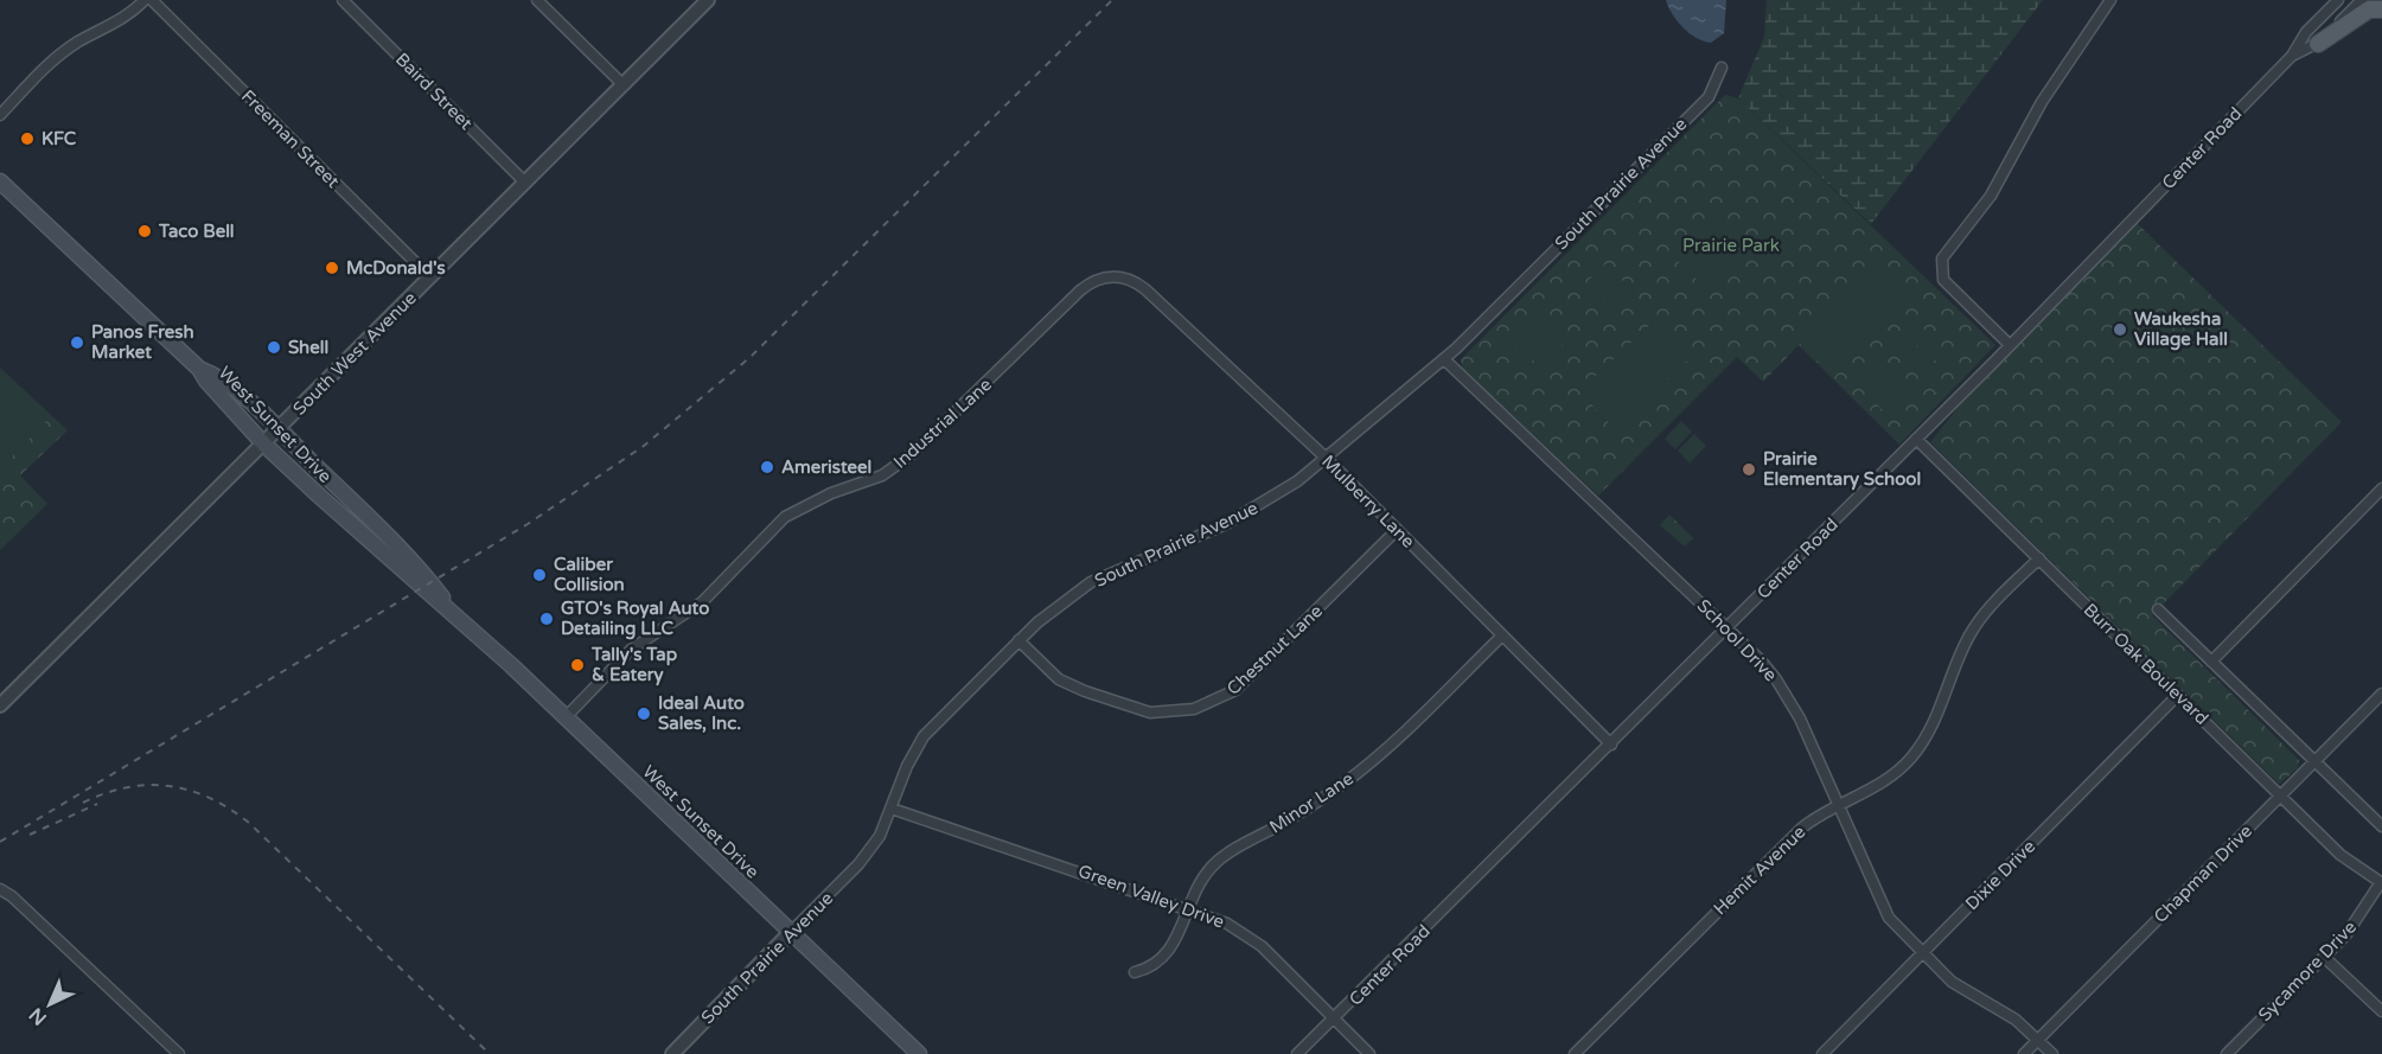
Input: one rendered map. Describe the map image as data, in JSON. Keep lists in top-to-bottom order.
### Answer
{
  "streets": {
    "main road": ["West Sunset Drive"],
    "street": [
      "Baird Street",
      "Freeman Street",
      "Center Road",
      "South Prairie Avenue",
      "South West Avenue",
      "Industrial Lane",
      "Mulberry Lane",
      "School Drive",
      "Chestnut Lane",
      "Burr Oak Boulevard",
      "Minor Lane",
      "Hemit Avenue",
      "Chapman Drive",
      "Dixie Drive",
      "Green Valley Drive",
      "Sycamore Drive"
    ]
  },
  "crossings": [
    ["Baird Street", "South West Avenue"],
    ["Freeman Street", "South West Avenue"],
    ["Center Road", "Mulberry Lane"],
    ["Center Road", "School Drive"],
    ["Center Road", "Burr Oak Boulevard"],
    ["Center Road", "Green Valley Drive"],
    ["South Prairie Avenue", "West Sunset Drive"],
    ["South Prairie Avenue", "Mulberry Lane"],
    ["South Prairie Avenue", "School Drive"],
    ["South Prairie Avenue", "Chestnut Lane"],
    ["South Prairie Avenue", "Green Valley Drive"],
    ["South West Avenue", "West Sunset Drive"],
    ["Industrial Lane", "West Sunset Drive"],
    ["Industrial Lane", "Mulberry Lane"],
    ["Mulberry Lane", "Chestnut Lane"],
    ["Mulberry Lane", "Minor Lane"],
    ["School Drive", "Hemit Avenue"],
    ["School Drive", "Chapman Drive"],
    ["School Drive", "Dixie Drive"],
    ["Burr Oak Boulevard", "Hemit Avenue"],
    ["Burr Oak Boulevard", "Chapman Drive"],
    ["Burr Oak Boulevard", "Dixie Drive"],
    ["Burr Oak Boulevard", "Sycamore Drive"],
    ["Minor Lane", "Green Valley Drive"]
  ],
  "parks": ["Prairie Park"],
  "places": [
    "KFC",
    "Taco Bell",
    "McDonald's",
    "Waukesha Village Hall",
    "Panos Fresh Market",
    "Shell",
    "Ameristeel",
    "Prairie Elementary School",
    "Caliber Collision",
    "GTO's Royal Auto Detailing LLC",
    "Tally's Tap & Eatery",
    "Ideal Auto Sales, Inc."
  ],
  "north": "bottom left"
}
